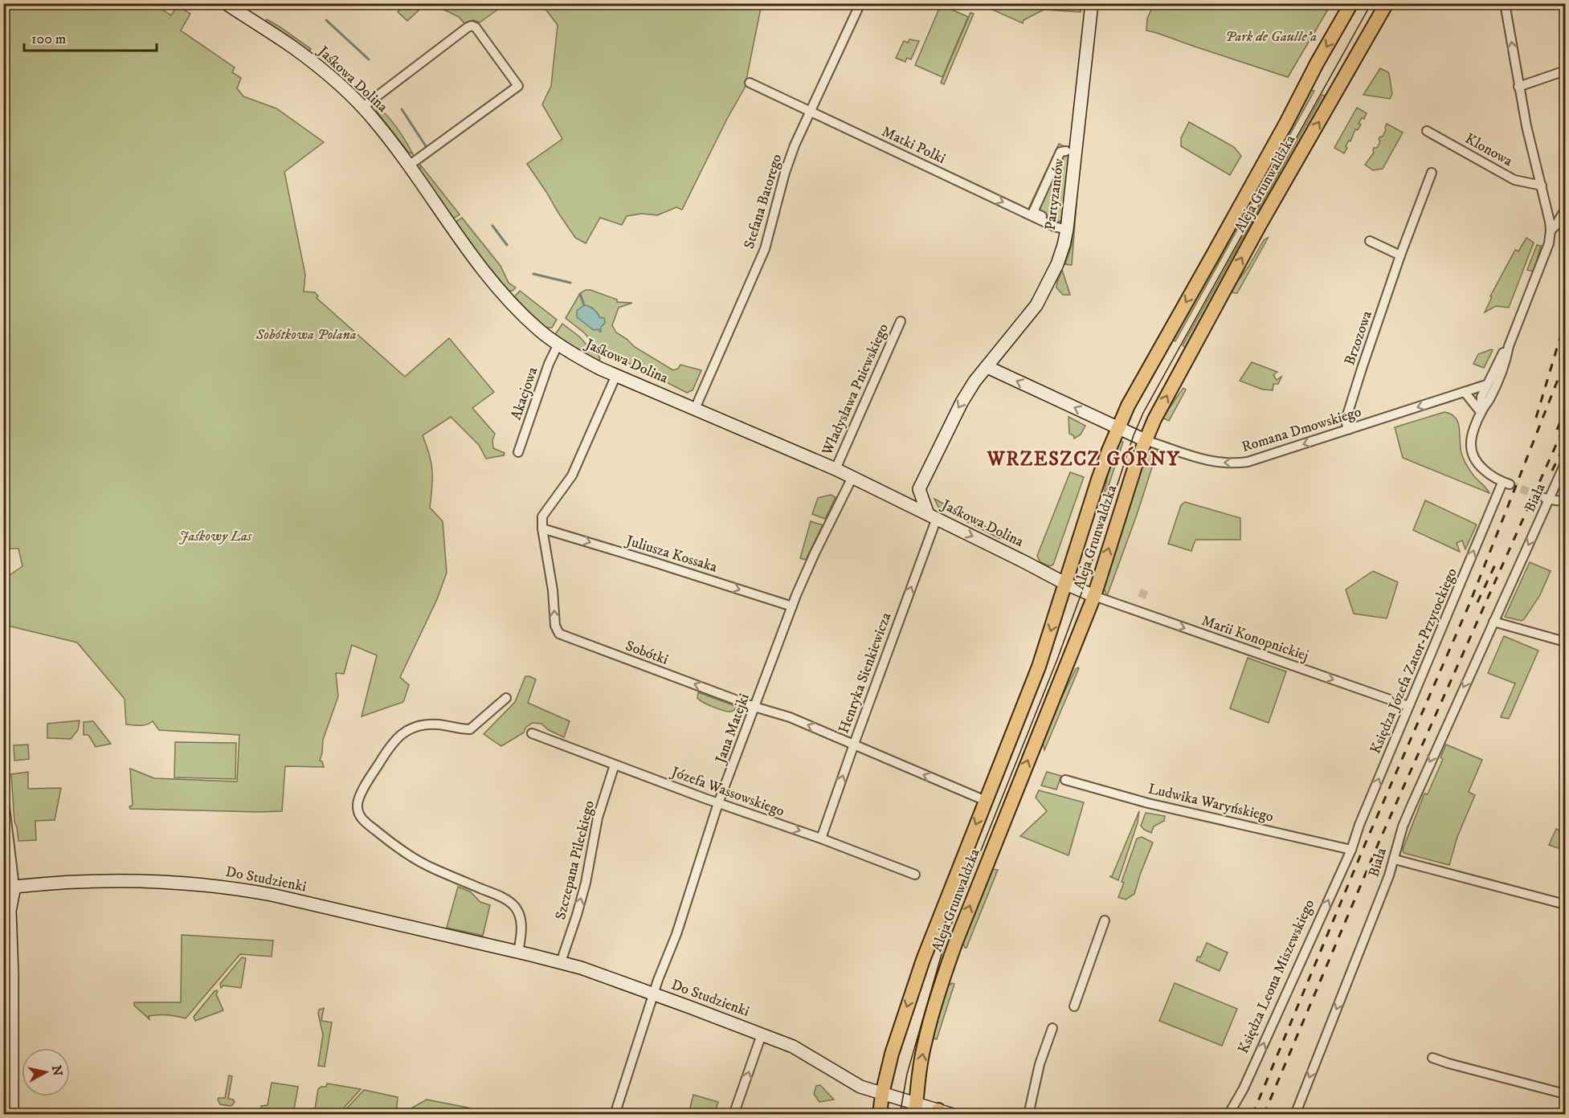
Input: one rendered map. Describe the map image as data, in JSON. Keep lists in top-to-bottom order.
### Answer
{
  "streets": {
    "main road": ["Aleja Grunwaldzka"],
    "street": [
      "Jaśkowa Dolina",
      "Matki Polki",
      "Klonowa",
      "Partyzantów",
      "Stefana Batorego",
      "Brzozowa",
      "Władysława Pniewskiego",
      "Akacjowa",
      "Romana Dmowskiego",
      "Biała",
      "Juliusza Kossaka",
      "Marii Konopnickiej",
      "Sobótki",
      "Księdza Józefa Zator-Przytockiego",
      "Henryka Sienkiewicza",
      "Jana Matejki",
      "Józefa Wassowskiego",
      "Ludwika Waryńskiego",
      "Szczepana Pileckiego",
      "Do Studzienki",
      "Księdza Leona Miszewskiego"
    ]
  },
  "crossings": [
    ["Jaśkowa Dolina", "Aleja Grunwaldzka"],
    ["Jaśkowa Dolina", "Stefana Batorego"],
    ["Jaśkowa Dolina", "Władysława Pniewskiego"],
    ["Jaśkowa Dolina", "Akacjowa"],
    ["Jaśkowa Dolina", "Marii Konopnickiej"],
    ["Jaśkowa Dolina", "Sobótki"],
    ["Jaśkowa Dolina", "Henryka Sienkiewicza"],
    ["Jaśkowa Dolina", "Jana Matejki"],
    ["Matki Polki", "Partyzantów"],
    ["Matki Polki", "Stefana Batorego"],
    ["Aleja Grunwaldzka", "Romana Dmowskiego"],
    ["Aleja Grunwaldzka", "Marii Konopnickiej"],
    ["Aleja Grunwaldzka", "Sobótki"],
    ["Aleja Grunwaldzka", "Do Studzienki"],
    ["Brzozowa", "Romana Dmowskiego"],
    ["Juliusza Kossaka", "Sobótki"],
    ["Juliusza Kossaka", "Jana Matejki"],
    ["Marii Konopnickiej", "Księdza Józefa Zator-Przytockiego"],
    ["Sobótki", "Henryka Sienkiewicza"],
    ["Sobótki", "Jana Matejki"],
    ["Księdza Józefa Zator-Przytockiego", "Ludwika Waryńskiego"],
    ["Księdza Józefa Zator-Przytockiego", "Księdza Leona Miszewskiego"],
    ["Henryka Sienkiewicza", "Józefa Wassowskiego"],
    ["Jana Matejki", "Józefa Wassowskiego"],
    ["Jana Matejki", "Do Studzienki"],
    ["Józefa Wassowskiego", "Szczepana Pileckiego"],
    ["Ludwika Waryńskiego", "Księdza Leona Miszewskiego"],
    ["Szczepana Pileckiego", "Do Studzienki"]
  ],
  "one_way": [
    "Matki Polki",
    "Romana Dmowskiego",
    "Biała",
    "Juliusza Kossaka",
    "Marii Konopnickiej",
    "Sobótki",
    "Księdza Józefa Zator-Przytockiego",
    "Henryka Sienkiewicza",
    "Szczepana Pileckiego",
    "Księdza Leona Miszewskiego"
  ],
  "districts": ["WRZESZCZ GÓRNY"],
  "parks": ["Park de Gaulle'a", "Sobótkowa Polana", "Jaśkowy Las"],
  "scale_bar": "100 m",
  "north": "right"
}
